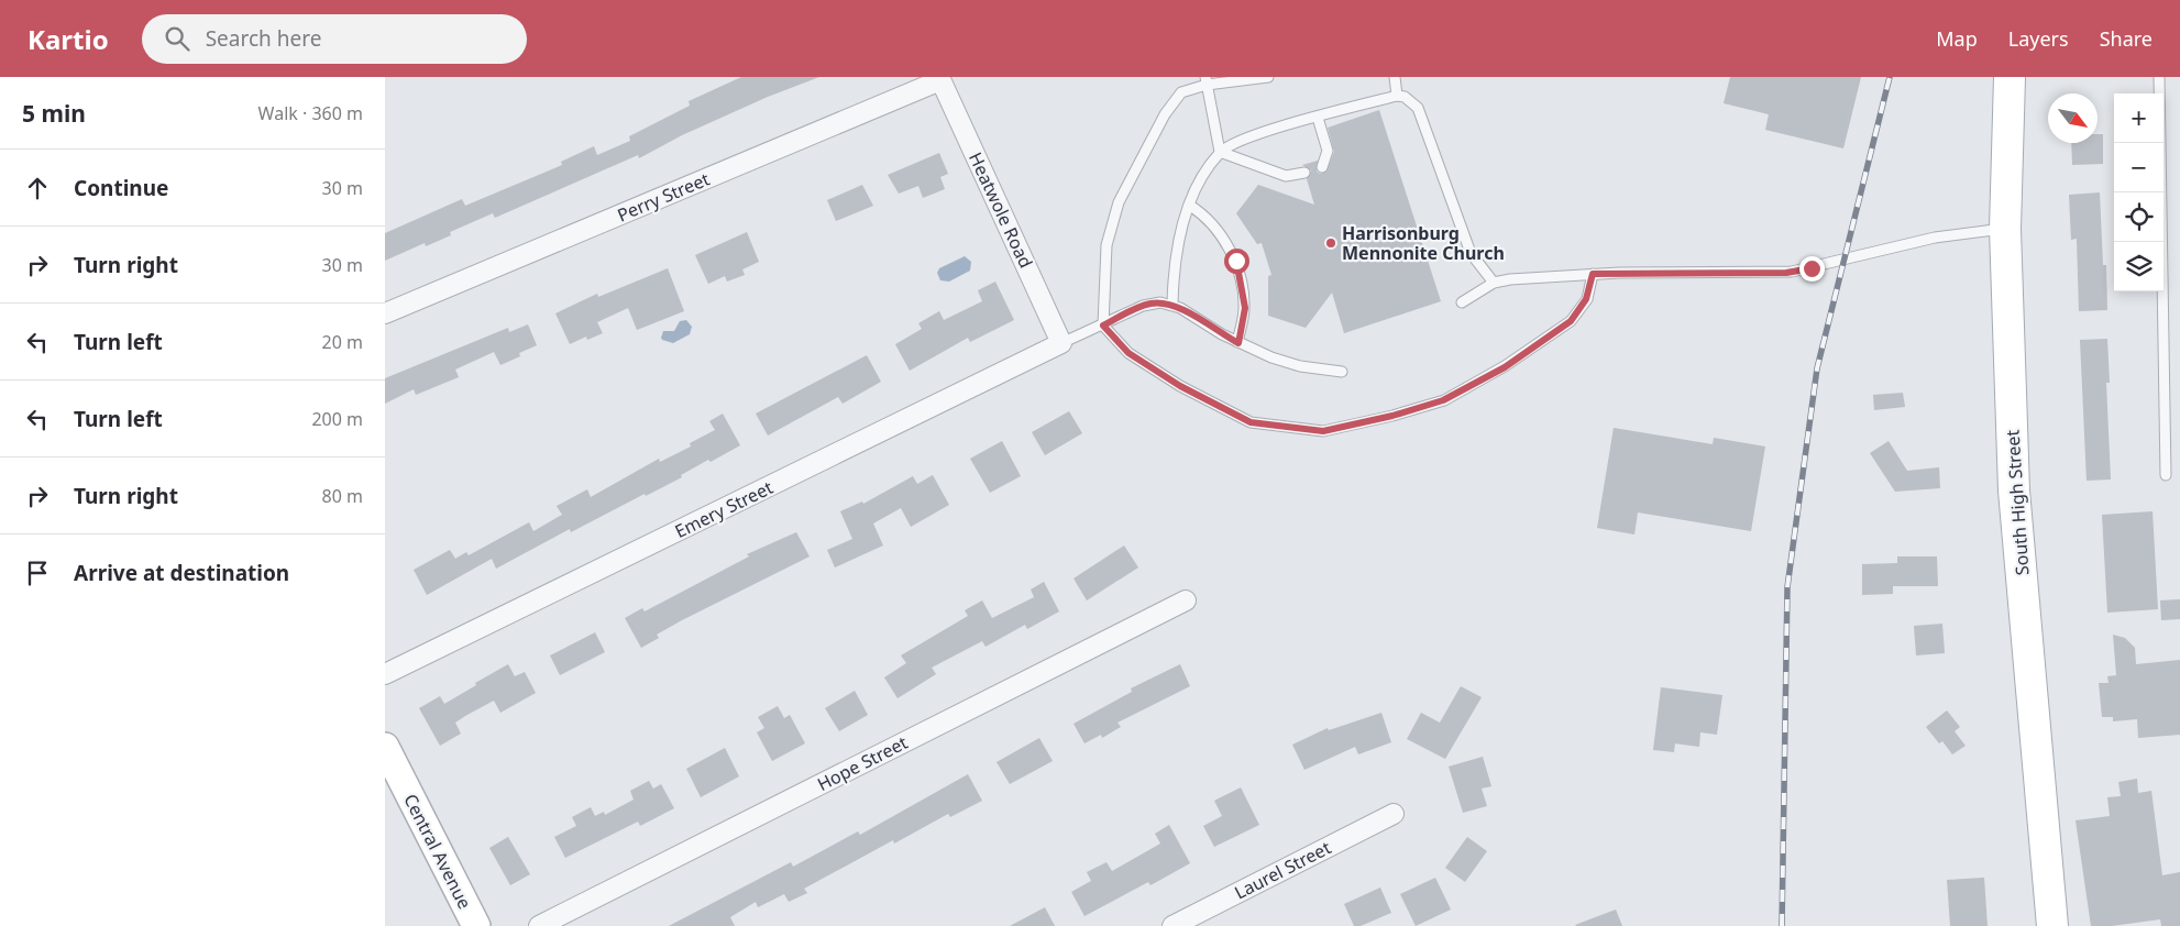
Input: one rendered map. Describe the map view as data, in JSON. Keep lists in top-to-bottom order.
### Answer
{
  "streets": {
    "main road": ["South High Street"],
    "street": [
      "Perry Street",
      "Heatwole Road",
      "Emery Street",
      "Hope Street",
      "Central Avenue",
      "Laurel Street"
    ]
  },
  "crossings": [
    ["Perry Street", "Heatwole Road"],
    ["Heatwole Road", "Emery Street"]
  ],
  "places": ["Harrisonburg Mennonite Church"],
  "north": "bottom right",
  "page": {
    "header": "Kartio",
    "search": "Search here",
    "nav": ["Map", "Layers", "Share"],
    "heading": ["5 min", "Walk · 360 m"],
    "map_buttons": ["+", "−"],
    "list": [
      ["Continue", "30 m"],
      ["Turn right", "30 m"],
      ["Turn left", "20 m"],
      ["Turn left", "200 m"],
      ["Turn right", "80 m"],
      "Arrive at destination"
    ]
  }
}
